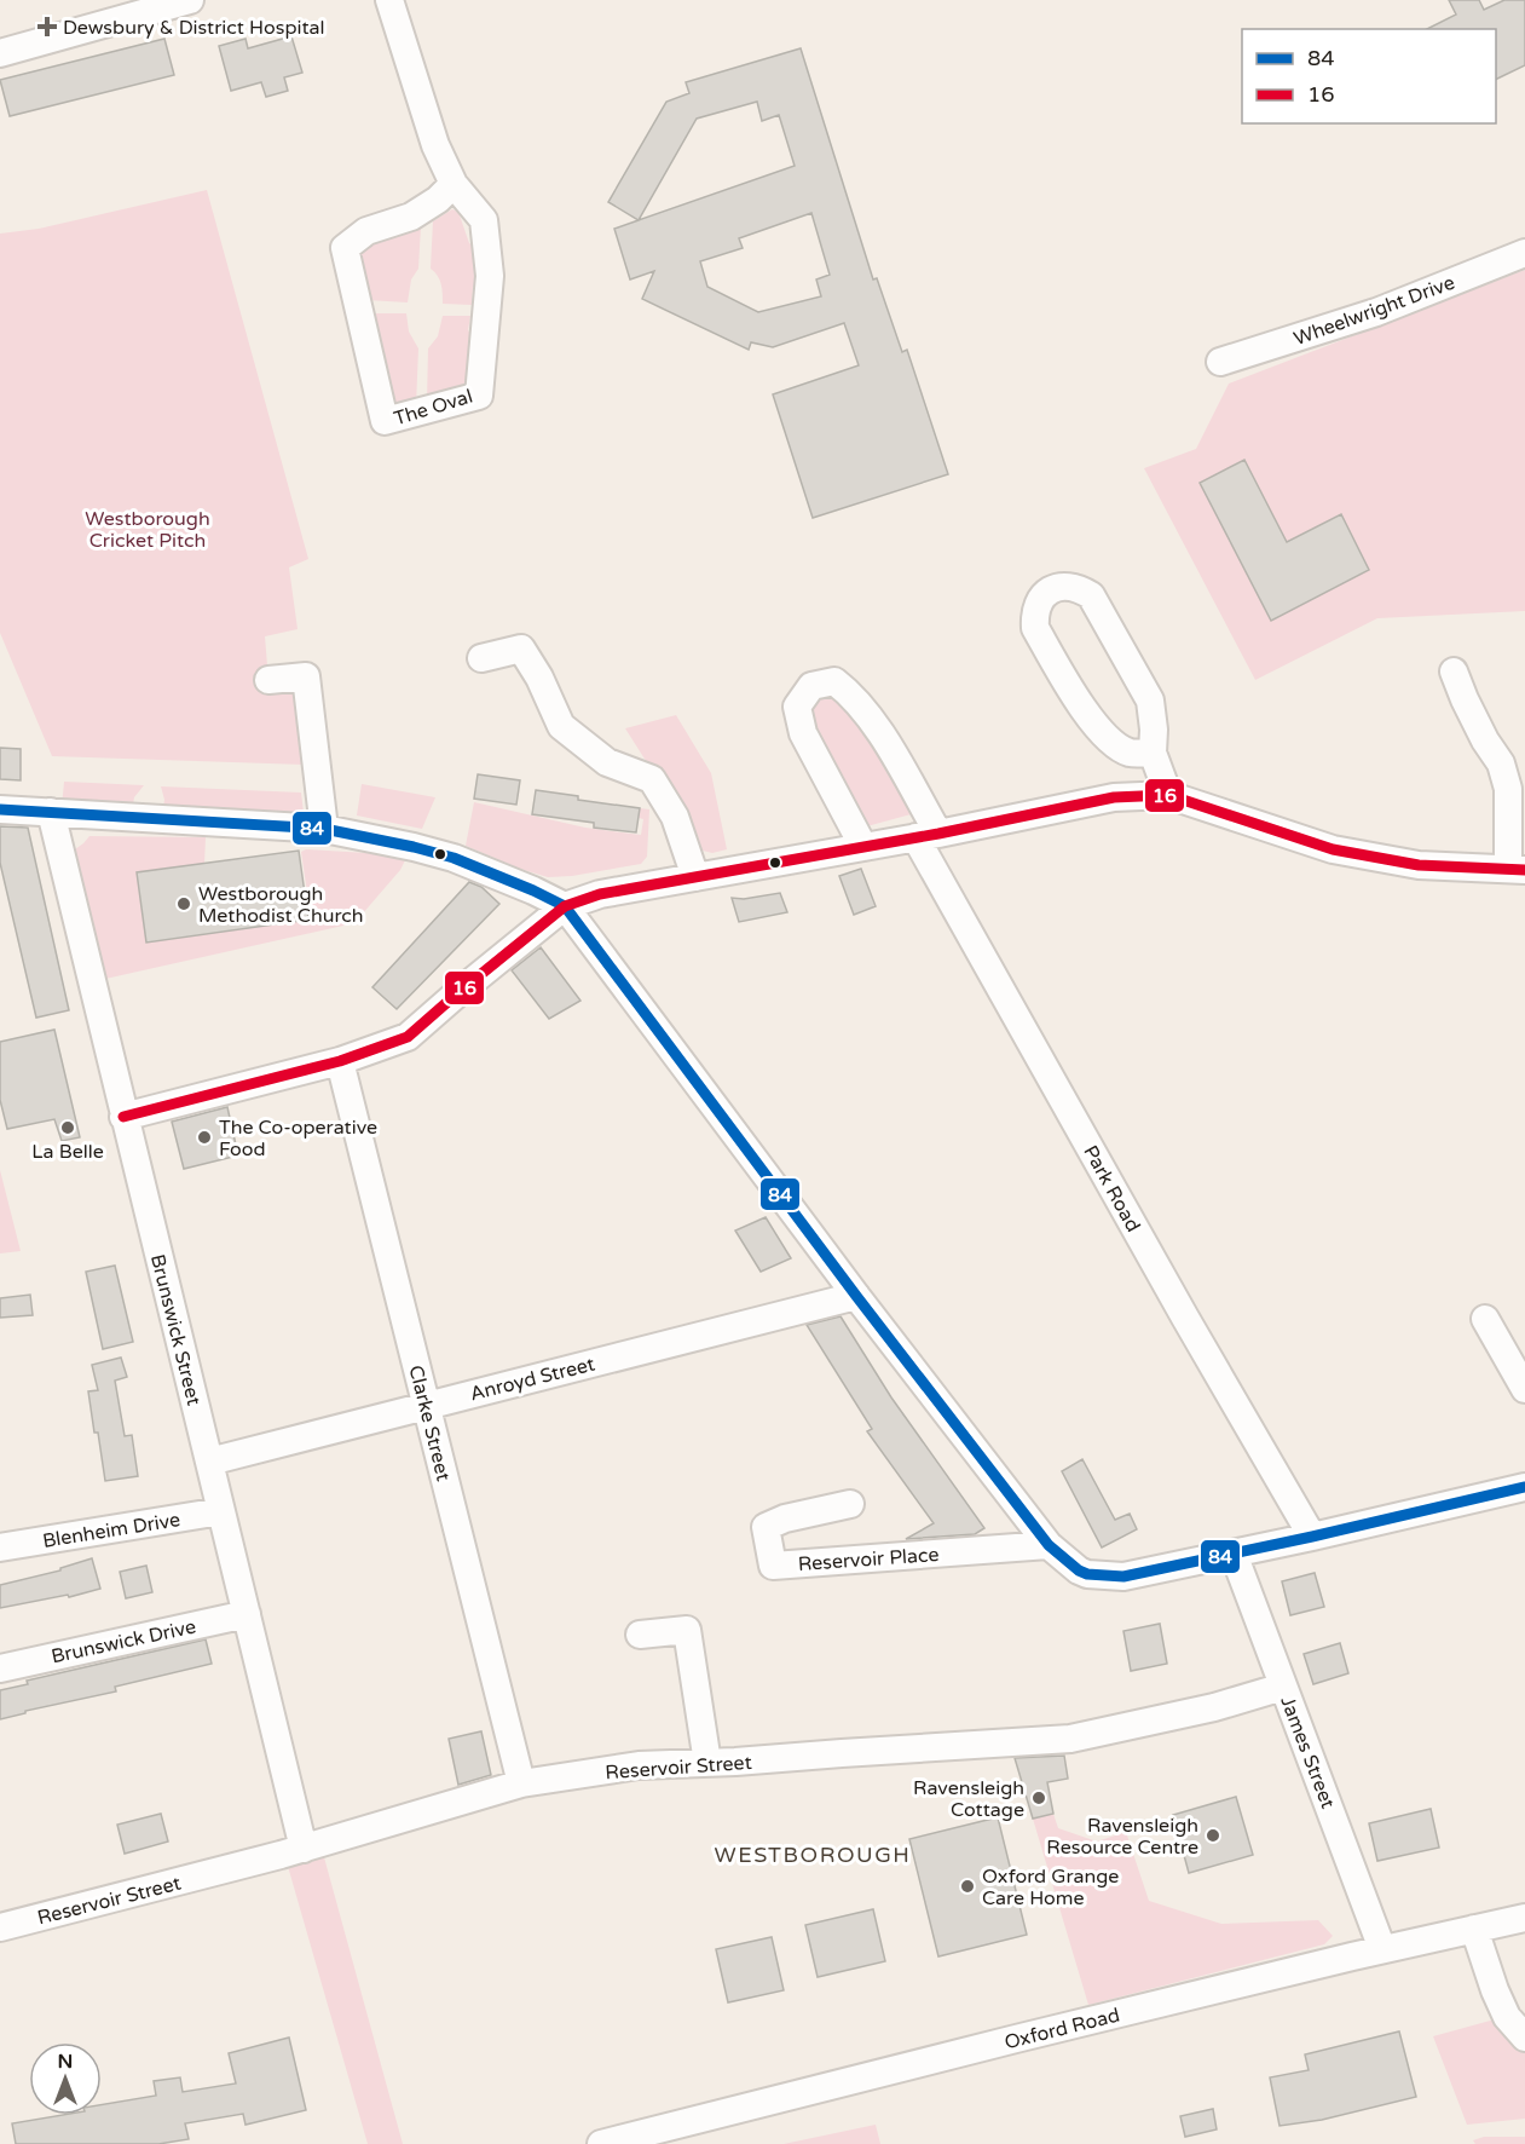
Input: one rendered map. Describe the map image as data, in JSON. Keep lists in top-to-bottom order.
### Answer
{
  "streets": {
    "street": [
      "Wheelwright Drive",
      "The Oval",
      "Park Road",
      "Brunswick Street",
      "Anroyd Street",
      "Clarke Street",
      "Blenheim Drive",
      "Reservoir Place",
      "Brunswick Drive",
      "James Street",
      "Reservoir Street",
      "Oxford Road"
    ]
  },
  "crossings": [
    ["Brunswick Street", "Anroyd Street"],
    ["Brunswick Street", "Blenheim Drive"],
    ["Brunswick Street", "Brunswick Drive"],
    ["Brunswick Street", "Reservoir Street"],
    ["Anroyd Street", "Clarke Street"],
    ["Clarke Street", "Reservoir Street"],
    ["James Street", "Reservoir Street"],
    ["James Street", "Oxford Road"]
  ],
  "districts": ["WESTBOROUGH"],
  "parks": ["Westborough Cricket Pitch"],
  "places": {
    "health": ["Dewsbury & District Hospital"],
    "other": [
      "Westborough Methodist Church",
      "La Belle",
      "The Co-operative Food",
      "Ravensleigh Cottage",
      "Ravensleigh Resource Centre",
      "Oxford Grange Care Home"
    ]
  },
  "lines": ["transit line 16", "transit line 84"],
  "legend": ["84", "16"],
  "north": "top"
}
